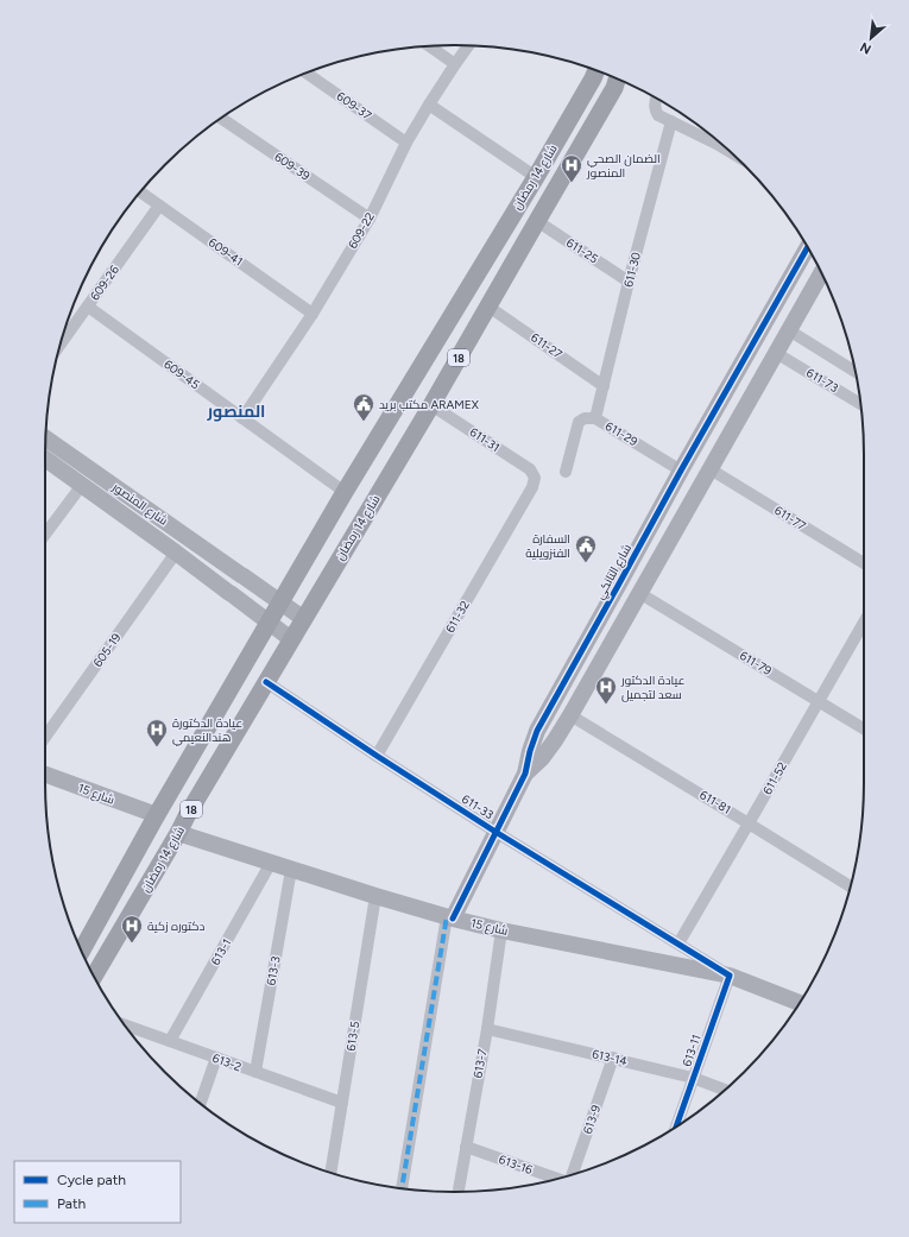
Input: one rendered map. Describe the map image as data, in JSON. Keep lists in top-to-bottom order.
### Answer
{
  "streets": {
    "main road": ["شارع 14 رمضان", "18"],
    "street": [
      "609-37",
      "609-39",
      "609-22",
      "611-25",
      "609-41",
      "611-30",
      "609-26",
      "611-27",
      "609-45",
      "611-73",
      "611-29",
      "611-31",
      "شارع المنصور",
      "611-77",
      "شارع التانكي",
      "611-32",
      "605-19",
      "611-79",
      "611-52",
      "شارع 15",
      "611-81",
      "611-33",
      "613-1",
      "613-3",
      "613-5",
      "613-11",
      "613-14",
      "613-2",
      "613-7",
      "613-9",
      "613-16"
    ]
  },
  "crossings": [
    ["609-37", "609-22"],
    ["609-39", "609-22"],
    ["شارع 14 رمضان", "611-25"],
    ["شارع 14 رمضان", "611-27"],
    ["شارع 14 رمضان", "609-45"],
    ["شارع 14 رمضان", "611-31"],
    ["شارع 14 رمضان", "شارع المنصور"],
    ["شارع 14 رمضان", "شارع 15"],
    ["شارع 14 رمضان", "611-33"],
    ["609-22", "609-41"],
    ["609-22", "609-45"],
    ["611-25", "611-30"],
    ["609-41", "609-26"],
    ["611-30", "611-27"],
    ["611-30", "611-29"],
    ["609-26", "609-45"],
    ["611-73", "شارع التانكي"],
    ["611-29", "شارع التانكي"],
    ["611-31", "611-32"],
    ["شارع المنصور", "605-19"],
    ["611-77", "شارع التانكي"],
    ["شارع التانكي", "611-79"],
    ["شارع التانكي", "شارع 15"],
    ["شارع التانكي", "611-81"],
    ["شارع التانكي", "611-33"],
    ["611-32", "611-33"],
    ["611-79", "611-52"],
    ["611-52", "611-81"],
    ["611-52", "611-33"],
    ["شارع 15", "611-33"],
    ["شارع 15", "613-1"],
    ["شارع 15", "613-3"],
    ["شارع 15", "613-5"],
    ["شارع 15", "613-11"],
    ["شارع 15", "613-7"],
    ["611-33", "613-11"],
    ["613-1", "613-2"],
    ["613-3", "613-2"],
    ["613-5", "613-2"],
    ["613-11", "613-14"],
    ["613-14", "613-7"],
    ["613-14", "613-9"],
    ["613-7", "613-16"]
  ],
  "districts": ["المنصور"],
  "places": {
    "hospital": [
      "الضمان الصحي المنصور",
      "عيادة الدكتور سعد لتجميل",
      "عيادة الدكتورة هندالنعيمي",
      "دكتوره زكية"
    ],
    "public building": ["مكتب بريد ARAMEX", "السفارة الفنزويلية"]
  },
  "legend": ["Cycle path", "Path"],
  "north": "bottom left"
}
